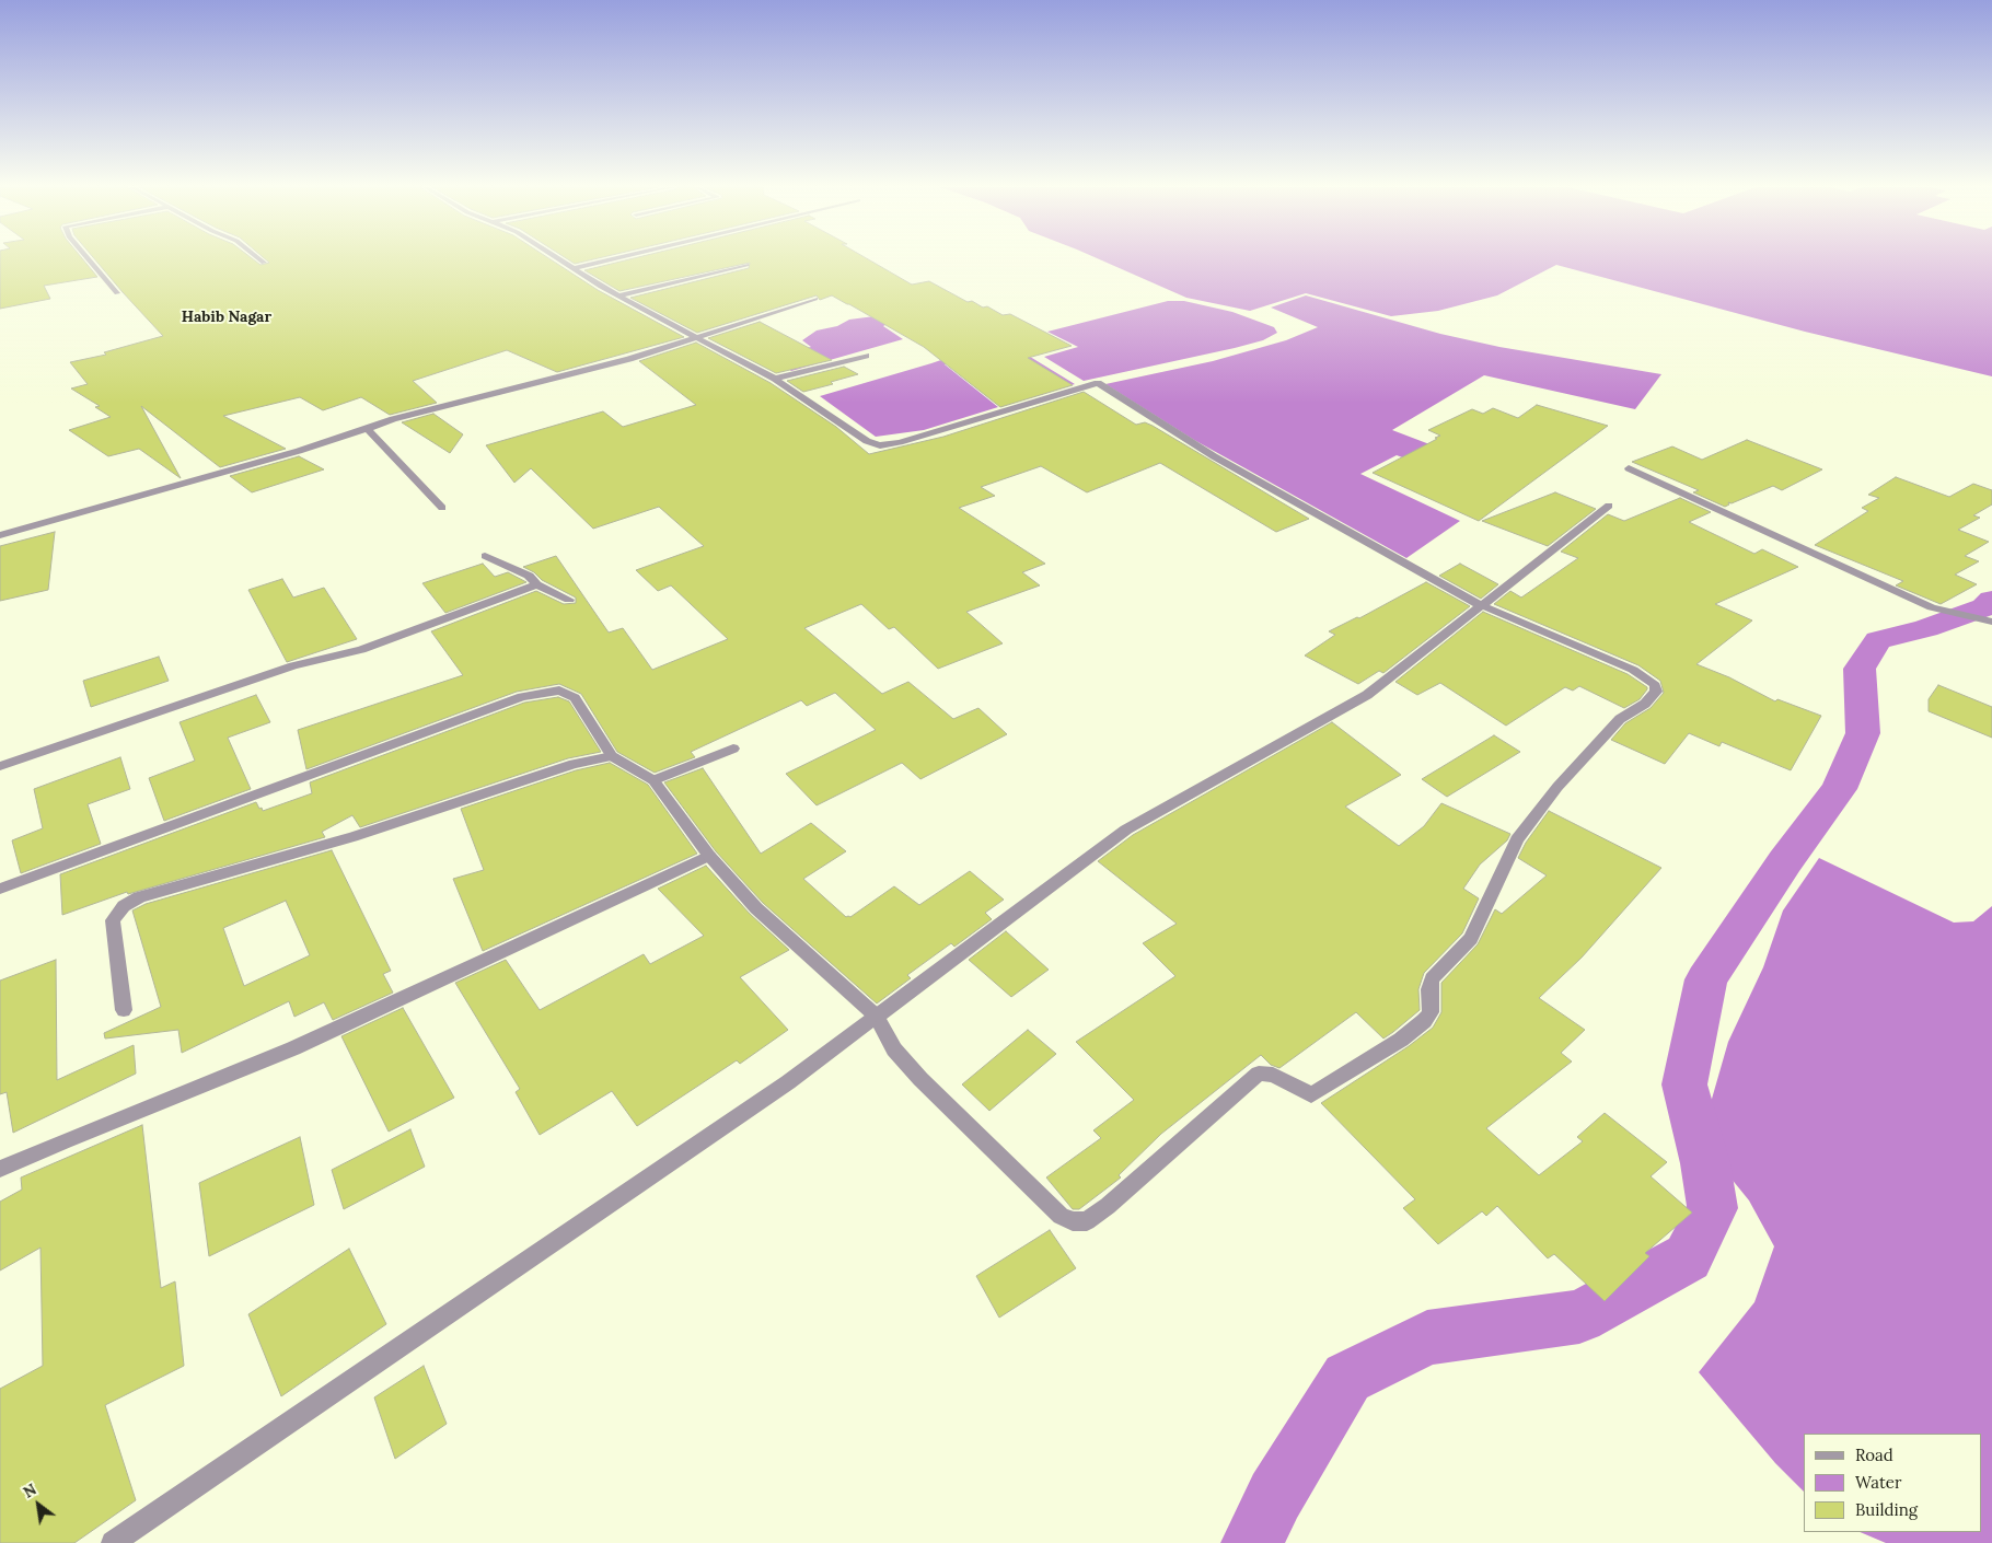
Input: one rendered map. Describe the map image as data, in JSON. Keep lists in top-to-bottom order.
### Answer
{
  "districts": ["Habib Nagar"],
  "legend": ["Road", "Water", "Building"],
  "north": "top left"
}
